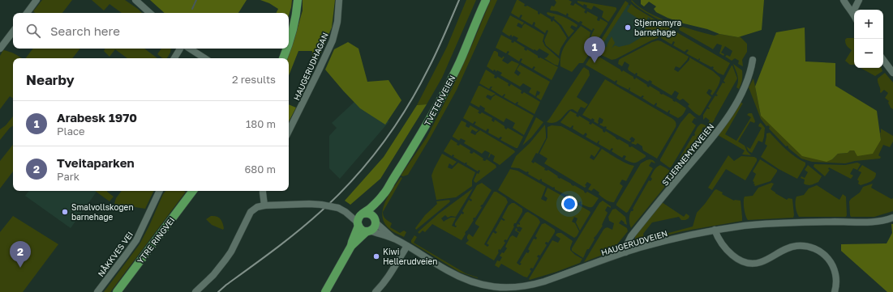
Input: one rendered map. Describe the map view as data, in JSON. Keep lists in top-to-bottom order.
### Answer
{
  "streets": {
    "main road": ["TVETENVEIEN", "YTRE RINGVEI"],
    "street": [
      "HAUGERUDHAGAN",
      "STJERNEMYRVEIEN",
      "HAUGERUDVEIEN",
      "NÅKKVES VEI"
    ]
  },
  "crossings": [
    ["TVETENVEIEN", "HAUGERUDVEIEN"],
    ["STJERNEMYRVEIEN", "HAUGERUDVEIEN"]
  ],
  "places": ["Stjernemyra barnehage", "Smalvollskogen barnehage", "Kiwi Hellerudveien"],
  "page": {
    "map_buttons": ["+", "−"],
    "search": "Search here",
    "pins": ["1", "2"],
    "heading": ["Nearby", "2 results"],
    "list": [
      {
        "mark": "1",
        "name": "Arabesk 1970",
        "note": "Place",
        "value": "180 m"
      },
      {
        "mark": "2",
        "name": "Tveitaparken",
        "note": "Park",
        "value": "680 m"
      }
    ]
  }
}
